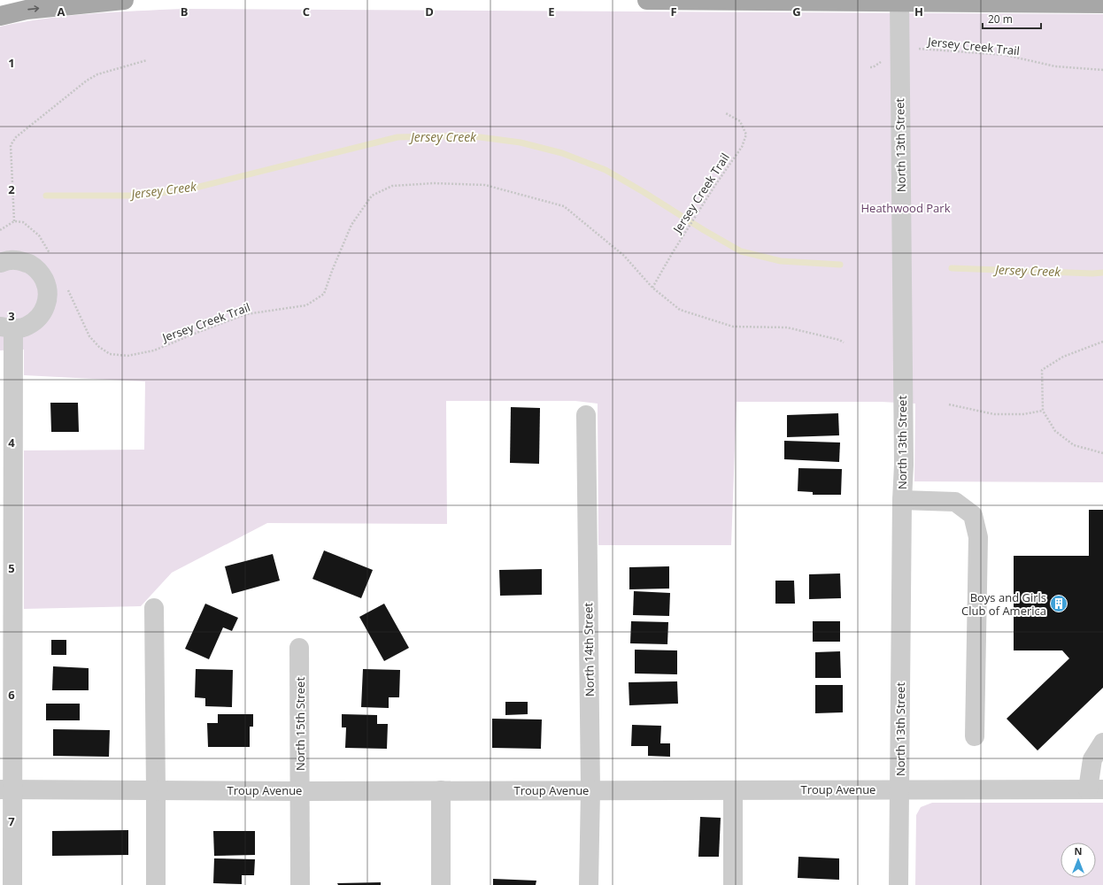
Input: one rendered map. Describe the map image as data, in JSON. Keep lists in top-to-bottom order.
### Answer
{
  "streets": {
    "street": [
      "North 13th Street",
      "North 14th Street",
      "North 15th Street",
      "Troup Avenue"
    ],
    "path": ["Jersey Creek Trail"]
  },
  "crossings": [
    ["Jersey Creek Trail", "North 13th Street"],
    ["North 13th Street", "Troup Avenue"],
    ["North 14th Street", "Troup Avenue"],
    ["North 15th Street", "Troup Avenue"]
  ],
  "water": ["Jersey Creek"],
  "parks": ["Heathwood Park"],
  "places": {
    "building": ["Boys and Girls Club of America"]
  },
  "scale_bar": "20 m",
  "north": "top",
  "grid": {
    "columns": [
      "A",
      "B",
      "C",
      "D",
      "E",
      "F",
      "G",
      "H"
    ],
    "rows": [
      "1",
      "2",
      "3",
      "4",
      "5",
      "6",
      "7"
    ]
  }
}
